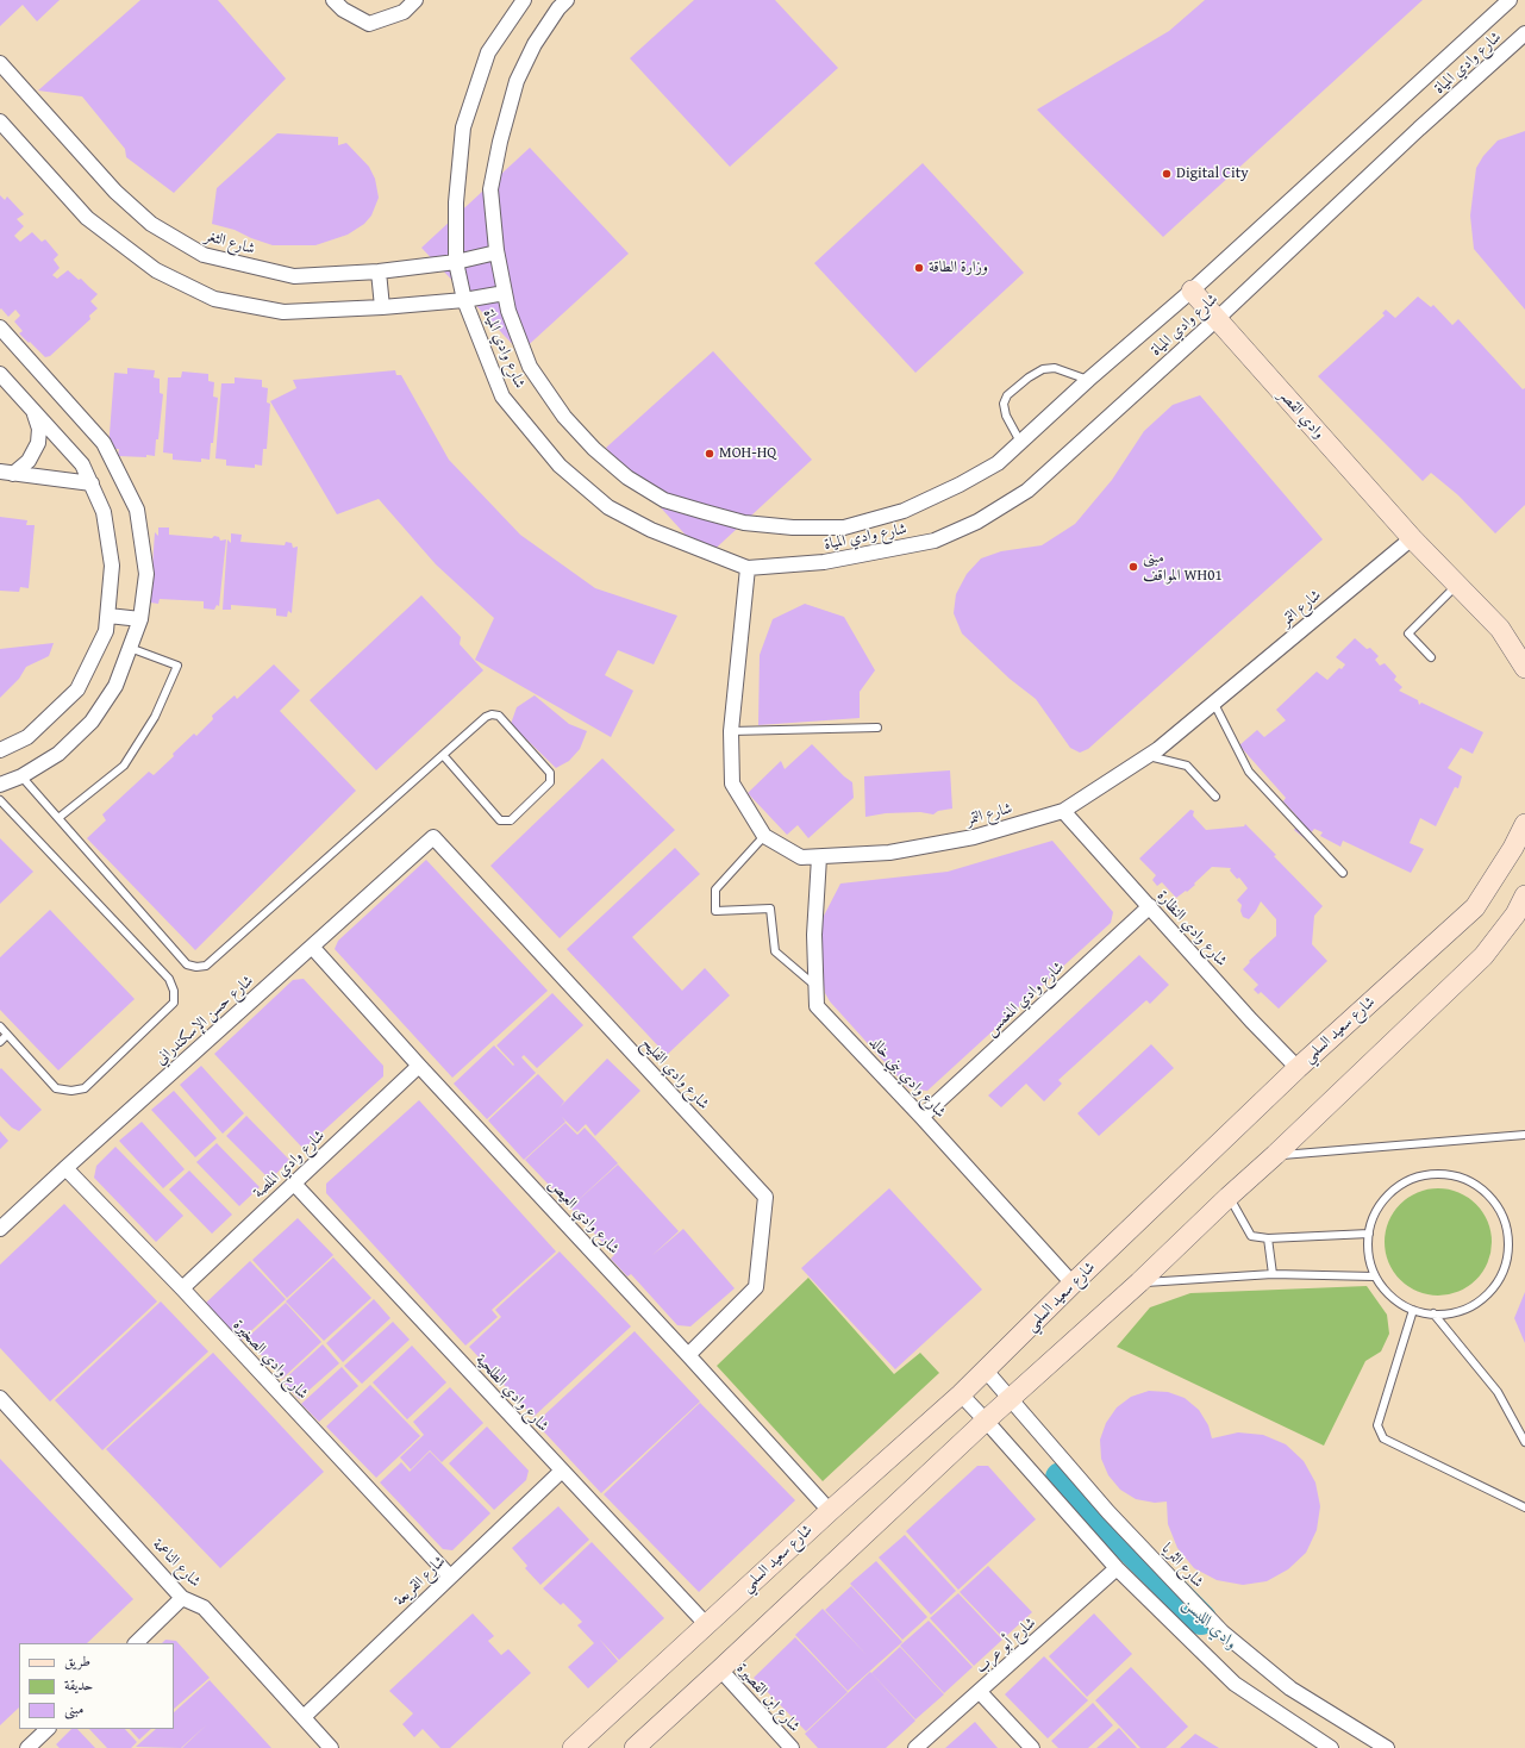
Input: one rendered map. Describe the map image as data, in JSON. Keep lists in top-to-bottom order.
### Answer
{
  "streets": {
    "street": [
      "شارع وادي المياة",
      "شارع الثغر",
      "وادي القصر",
      "شارع التمر",
      "شارع وادي النظارة",
      "شارع وادي المغمس",
      "شارع حسن الإسكندراني",
      "شارع سعيد السلمي",
      "شارع وادي الفليح",
      "شارع وادي بني خالد",
      "شارع وادي الملصة",
      "شارع وادي العيص",
      "شارع وادي الصخيرة",
      "شارع وادي الطلحية",
      "شارع الناعمة",
      "شارع الثريا",
      "شارع القريعة",
      "شارع أبو عرب",
      "شارع ابن القصيرة"
    ]
  },
  "crossings": [
    ["شارع وادي المياة", "شارع الثغر"],
    ["شارع وادي المياة", "وادي القصر"],
    ["شارع وادي المياة", "شارع التمر"],
    ["وادي القصر", "شارع التمر"],
    ["شارع التمر", "شارع وادي النظارة"],
    ["شارع التمر", "شارع وادي بني خالد"],
    ["شارع وادي النظارة", "شارع وادي المغمس"],
    ["شارع وادي النظارة", "شارع سعيد السلمي"],
    ["شارع وادي المغمس", "شارع وادي بني خالد"],
    ["شارع حسن الإسكندراني", "شارع وادي الفليح"],
    ["شارع حسن الإسكندراني", "شارع وادي العيص"],
    ["شارع حسن الإسكندراني", "شارع وادي الصخيرة"],
    ["شارع سعيد السلمي", "شارع وادي بني خالد"],
    ["شارع سعيد السلمي", "شارع وادي العيص"],
    ["شارع سعيد السلمي", "شارع وادي الطلحية"],
    ["شارع سعيد السلمي", "شارع الثريا"],
    ["شارع وادي الفليح", "شارع وادي العيص"],
    ["شارع وادي الملصة", "شارع وادي العيص"],
    ["شارع وادي الملصة", "شارع وادي الصخيرة"],
    ["شارع وادي الملصة", "شارع وادي الطلحية"],
    ["شارع وادي الصخيرة", "شارع القريعة"],
    ["شارع وادي الطلحية", "شارع القريعة"],
    ["شارع الناعمة", "شارع القريعة"]
  ],
  "water": ["وادي الليسن"],
  "places": [
    "Digital City",
    "وزارة الطاقة",
    "MOH-HQ",
    "مبنى المواقف WH01"
  ],
  "legend": ["طريق", "حديقة", "مبنى"]
}
